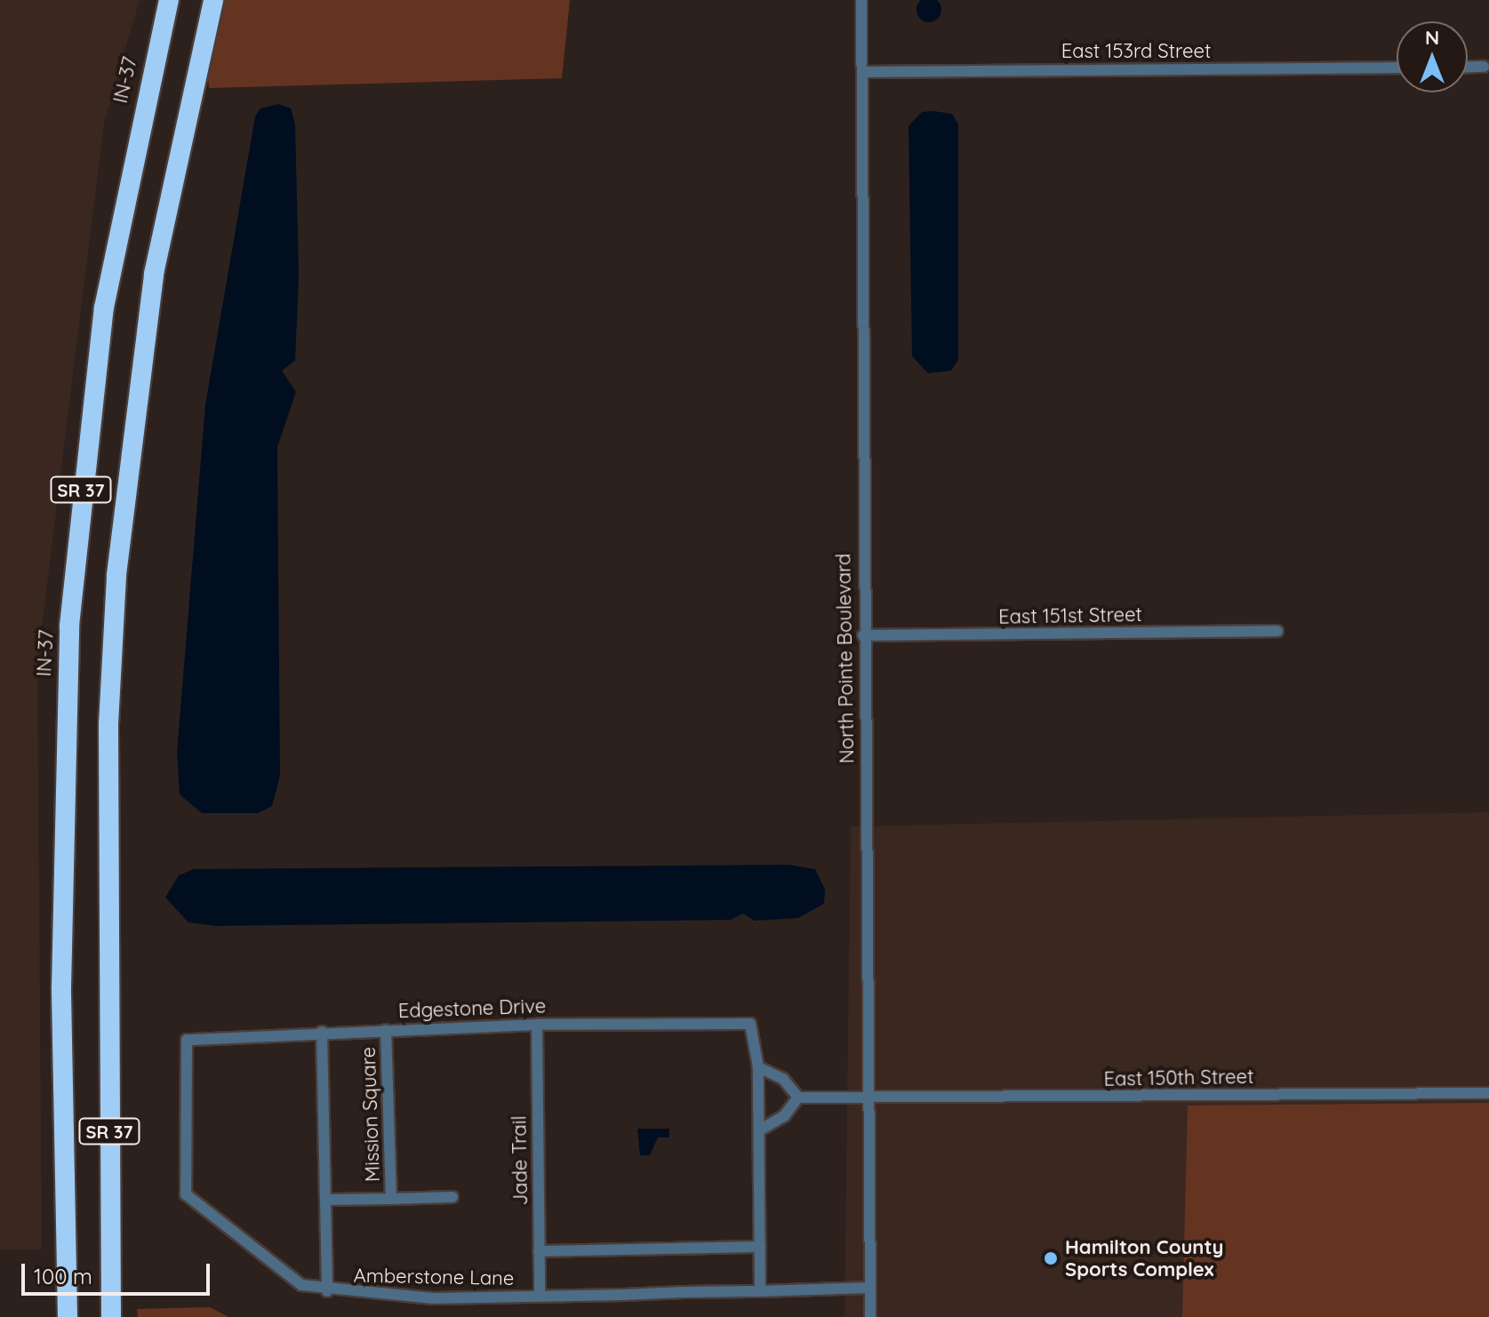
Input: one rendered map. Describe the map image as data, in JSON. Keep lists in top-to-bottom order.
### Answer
{
  "streets": {
    "highway": ["IN-37", "SR 37"],
    "street": [
      "East 153rd Street",
      "East 151st Street",
      "North Pointe Boulevard",
      "Edgestone Drive",
      "East 150th Street",
      "Mission Square",
      "Jade Trail",
      "Amberstone Lane"
    ]
  },
  "crossings": [
    ["East 153rd Street", "North Pointe Boulevard"],
    ["East 151st Street", "North Pointe Boulevard"],
    ["North Pointe Boulevard", "East 150th Street"],
    ["North Pointe Boulevard", "Amberstone Lane"],
    ["Edgestone Drive", "Mission Square"],
    ["Edgestone Drive", "Jade Trail"],
    ["Edgestone Drive", "Amberstone Lane"],
    ["Jade Trail", "Amberstone Lane"]
  ],
  "places": ["Hamilton County Sports Complex"],
  "scale_bar": "100 m",
  "north": "top"
}
